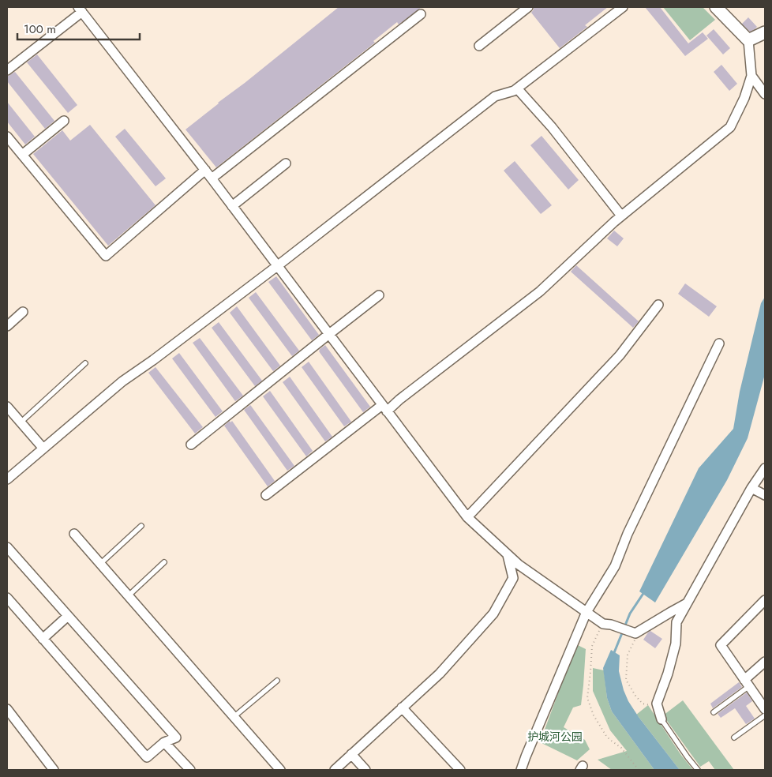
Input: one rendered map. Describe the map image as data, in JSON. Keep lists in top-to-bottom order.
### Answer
{
  "parks": ["护城河公园"],
  "scale_bar": "100 m"
}
